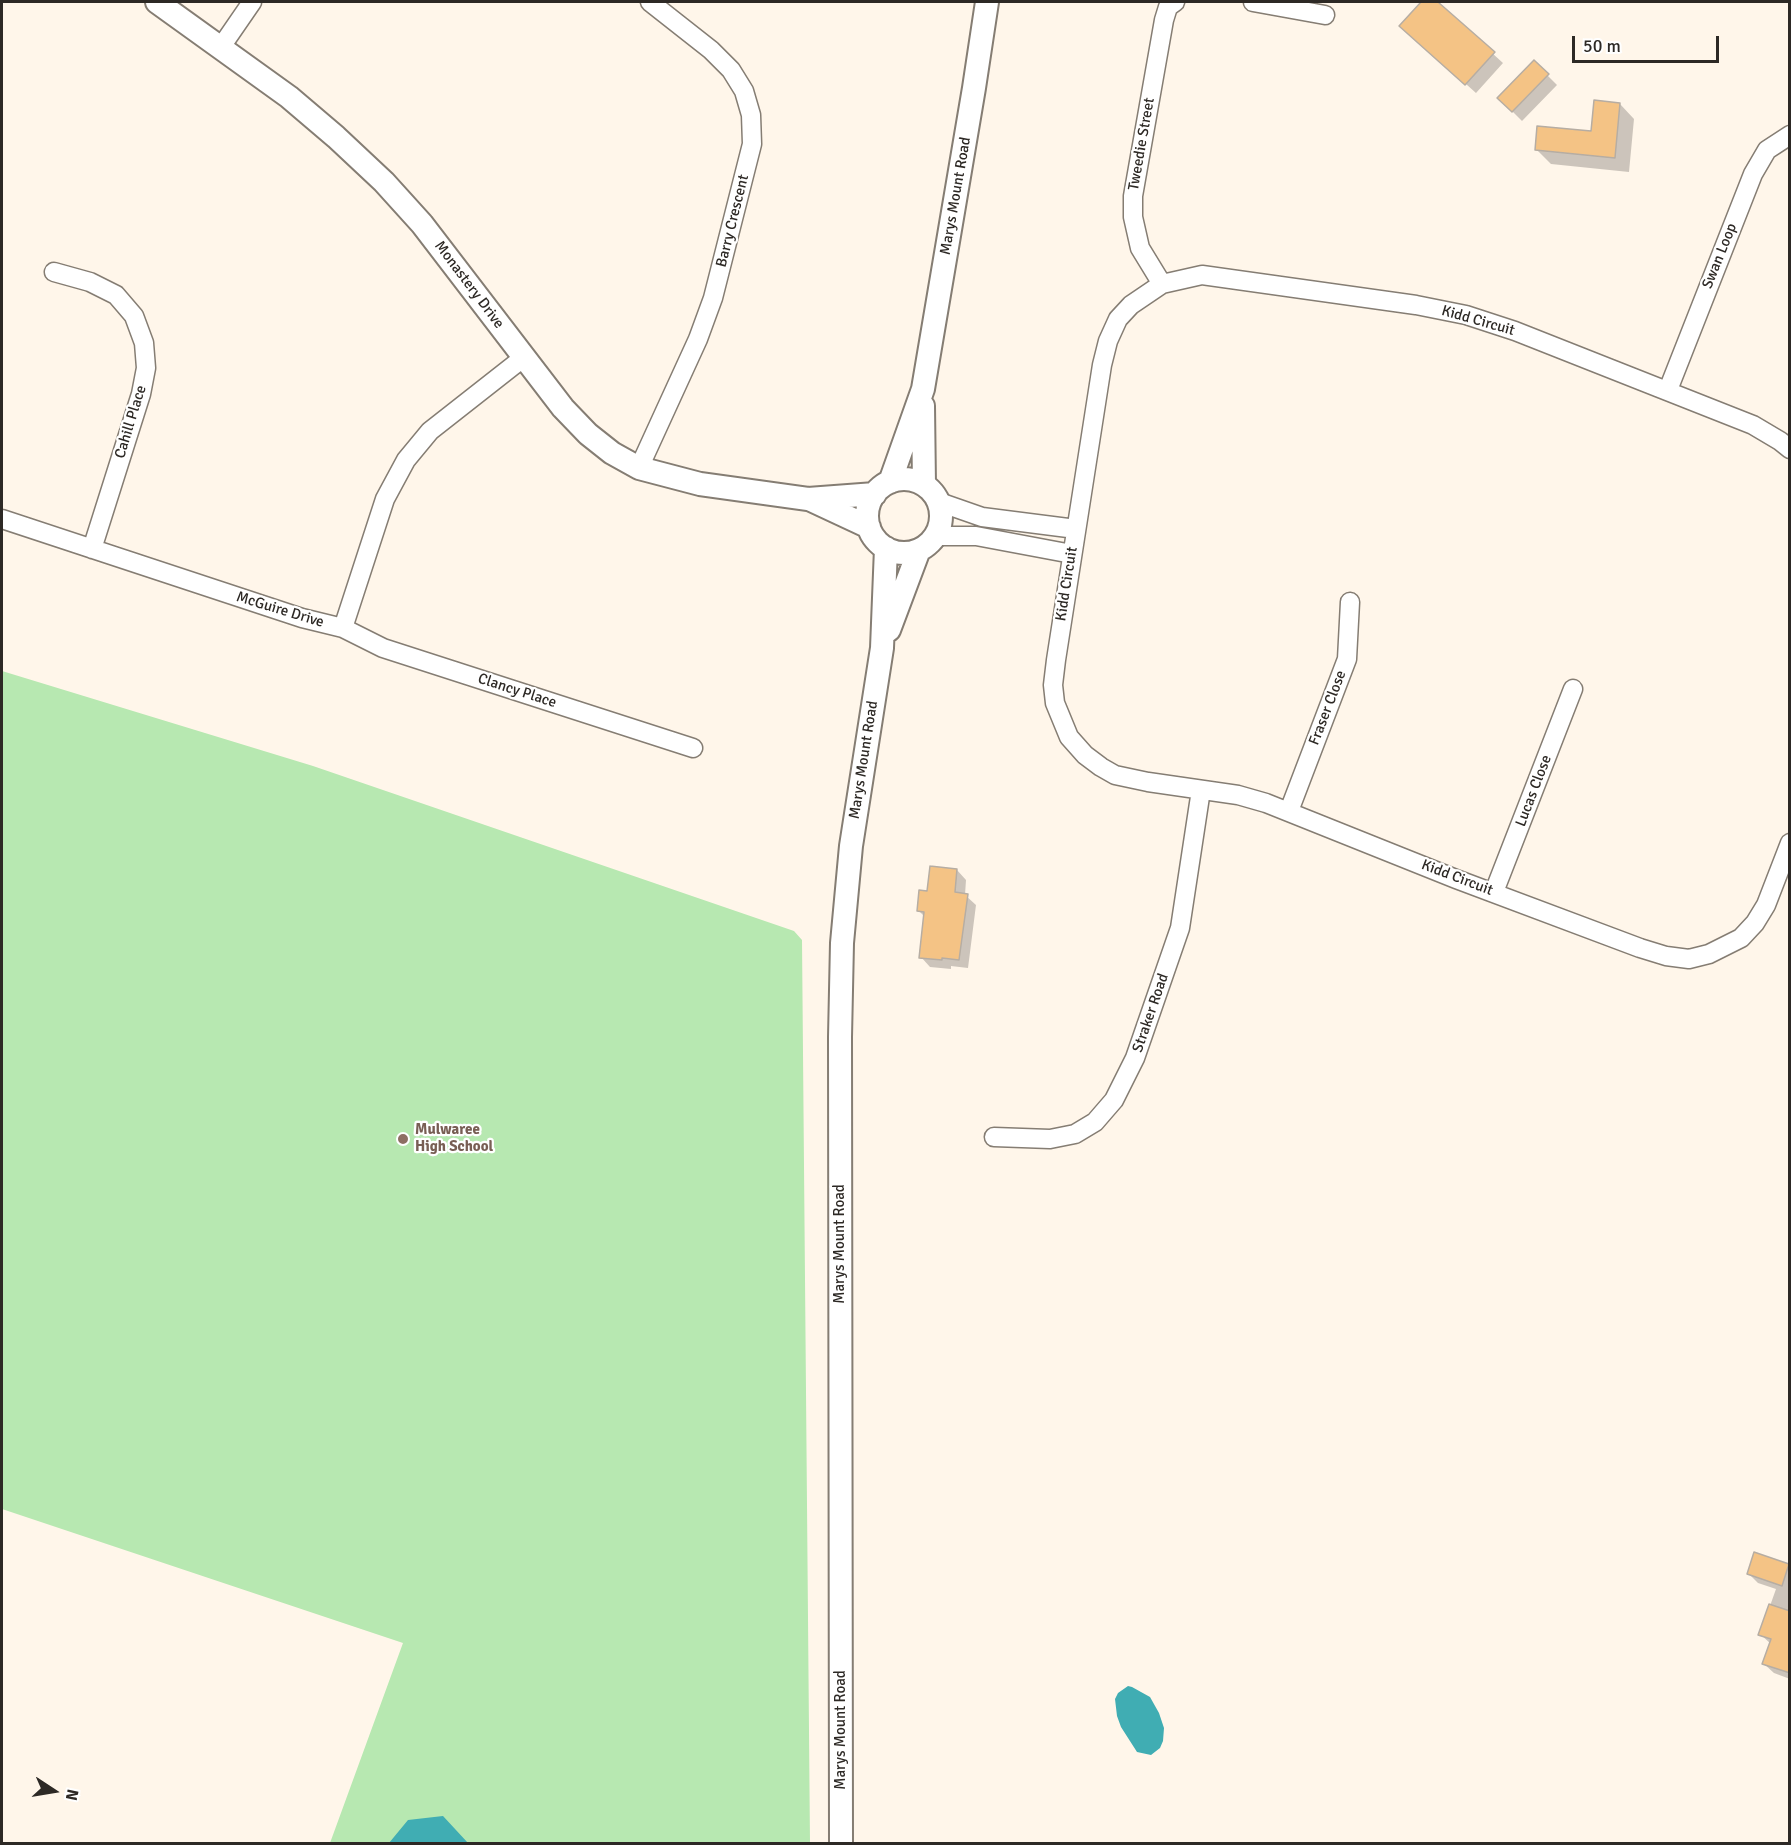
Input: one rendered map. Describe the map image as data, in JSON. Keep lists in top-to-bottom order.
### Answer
{
  "streets": {
    "street": [
      "Tweedie Street",
      "Marys Mount Road",
      "Barry Crescent",
      "Swan Loop",
      "Monastery Drive",
      "Kidd Circuit",
      "Cahill Place",
      "McGuire Drive",
      "Clancy Place",
      "Fraser Close",
      "Lucas Close",
      "Straker Road"
    ]
  },
  "crossings": [
    ["Tweedie Street", "Kidd Circuit"],
    ["Marys Mount Road", "Monastery Drive"],
    ["Barry Crescent", "Monastery Drive"],
    ["Swan Loop", "Kidd Circuit"],
    ["Monastery Drive", "McGuire Drive"],
    ["Kidd Circuit", "Fraser Close"],
    ["Kidd Circuit", "Lucas Close"],
    ["Kidd Circuit", "Straker Road"],
    ["Cahill Place", "McGuire Drive"],
    ["McGuire Drive", "Clancy Place"]
  ],
  "places": ["Mulwaree High School"],
  "scale_bar": "50 m",
  "north": "right"
}
